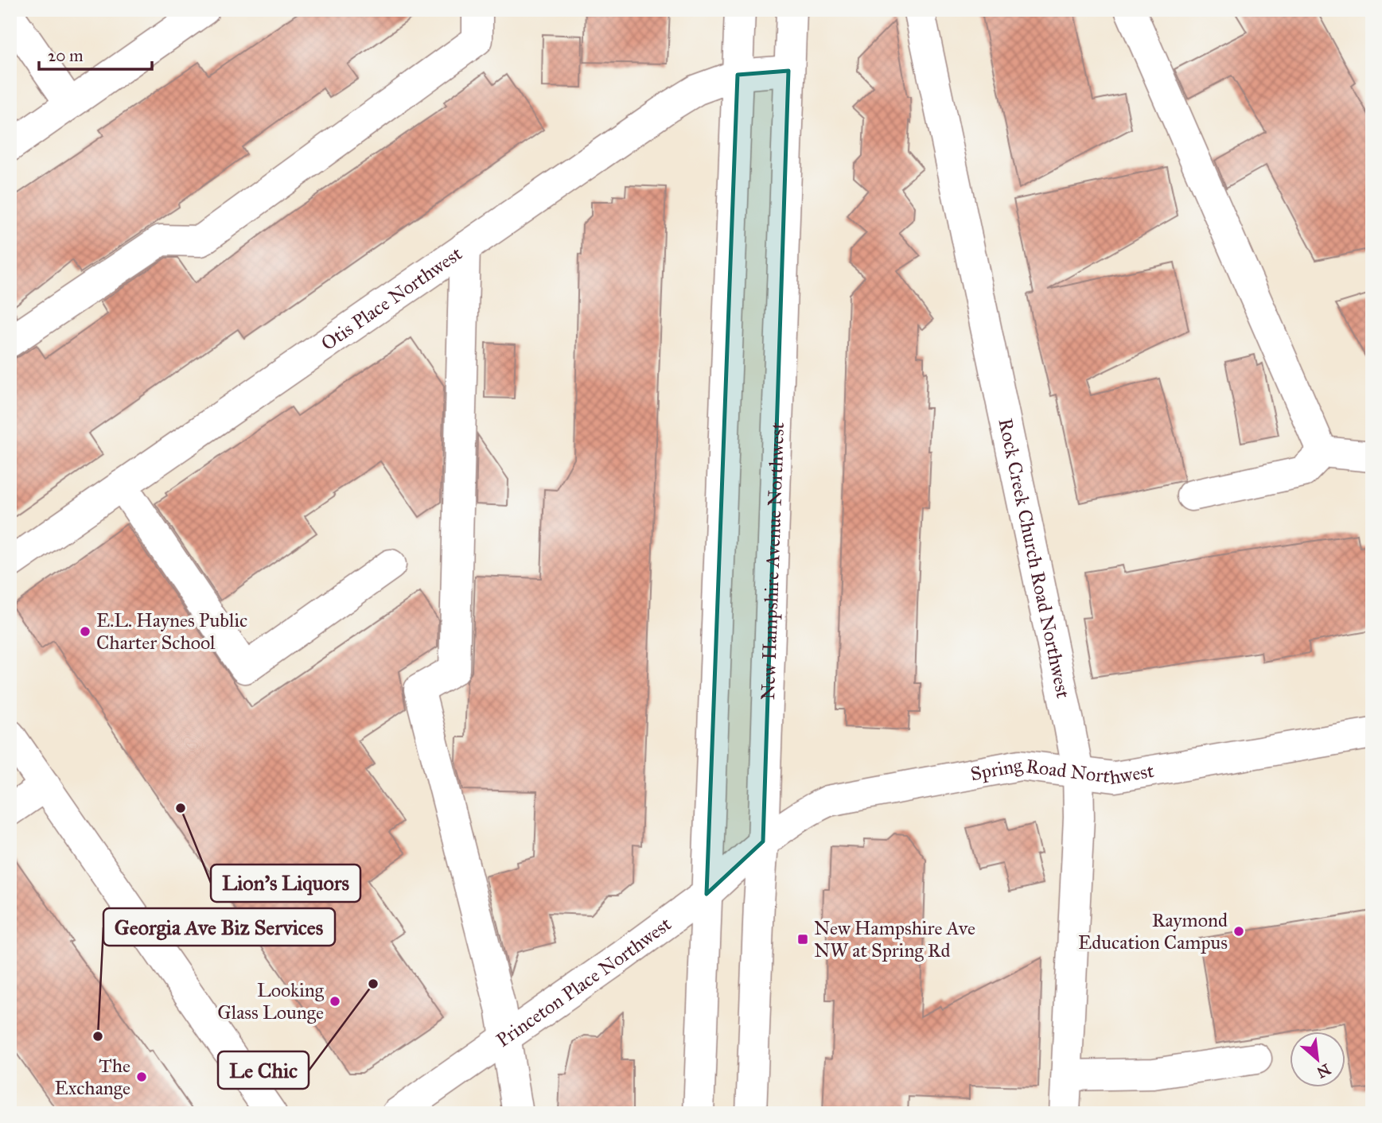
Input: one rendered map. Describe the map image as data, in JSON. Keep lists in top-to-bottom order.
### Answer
{
  "streets": {
    "main road": [
      "Otis Place Northwest",
      "Rock Creek Church Road Northwest",
      "New Hampshire Avenue Northwest",
      "Spring Road Northwest",
      "Princeton Place Northwest"
    ]
  },
  "crossings": [
    ["Otis Place Northwest", "New Hampshire Avenue Northwest"],
    ["Rock Creek Church Road Northwest", "Spring Road Northwest"],
    ["New Hampshire Avenue Northwest", "Spring Road Northwest"],
    ["New Hampshire Avenue Northwest", "Princeton Place Northwest"],
    ["Spring Road Northwest", "Princeton Place Northwest"]
  ],
  "places": {
    "other": [
      "E.L. Haynes Public Charter School",
      "Lion's Liquors",
      "Raymond Education Campus",
      "Le Chic",
      "Looking Glass Lounge",
      "Georgia Ave Biz Services",
      "The Exchange"
    ],
    "transit": ["New Hampshire Ave NW at Spring Rd"]
  },
  "scale_bar": "20 m",
  "north": "bottom right"
}
